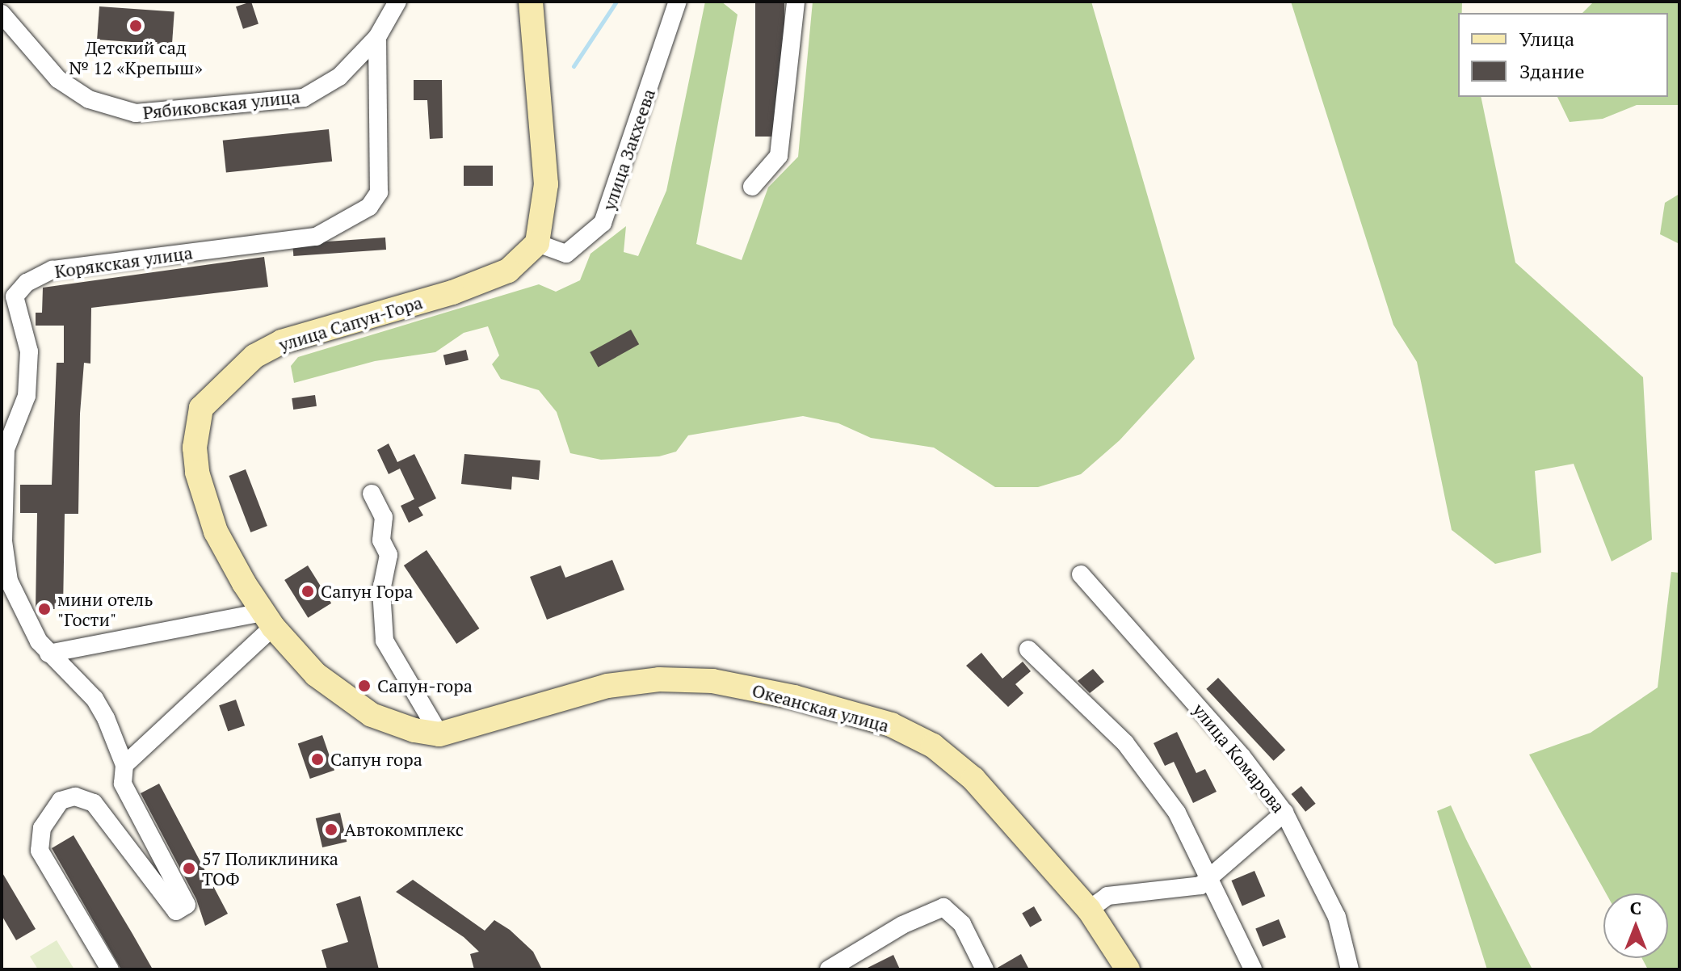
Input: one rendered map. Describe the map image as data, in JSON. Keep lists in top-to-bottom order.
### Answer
{
  "streets": {
    "main road": ["улица Сапун-Гора", "Океанская улица"],
    "street": [
      "Рябиковская улица",
      "улица Закхеева",
      "Корякская улица",
      "улица Комарова"
    ]
  },
  "crossings": [
    ["Рябиковская улица", "Корякская улица"],
    ["улица Закхеева", "улица Сапун-Гора"],
    ["улица Сапун-Гора", "Океанская улица"]
  ],
  "places": [
    "Детский сад № 12 «Крепыш»",
    "Сапун Гора",
    "мини отель \"Гости\"",
    "Сапун-гора",
    "Сапун гора",
    "Автокомплекс",
    "57 Поликлиника ТОФ"
  ],
  "legend": ["Улица", "Здание"],
  "north": "top"
}
